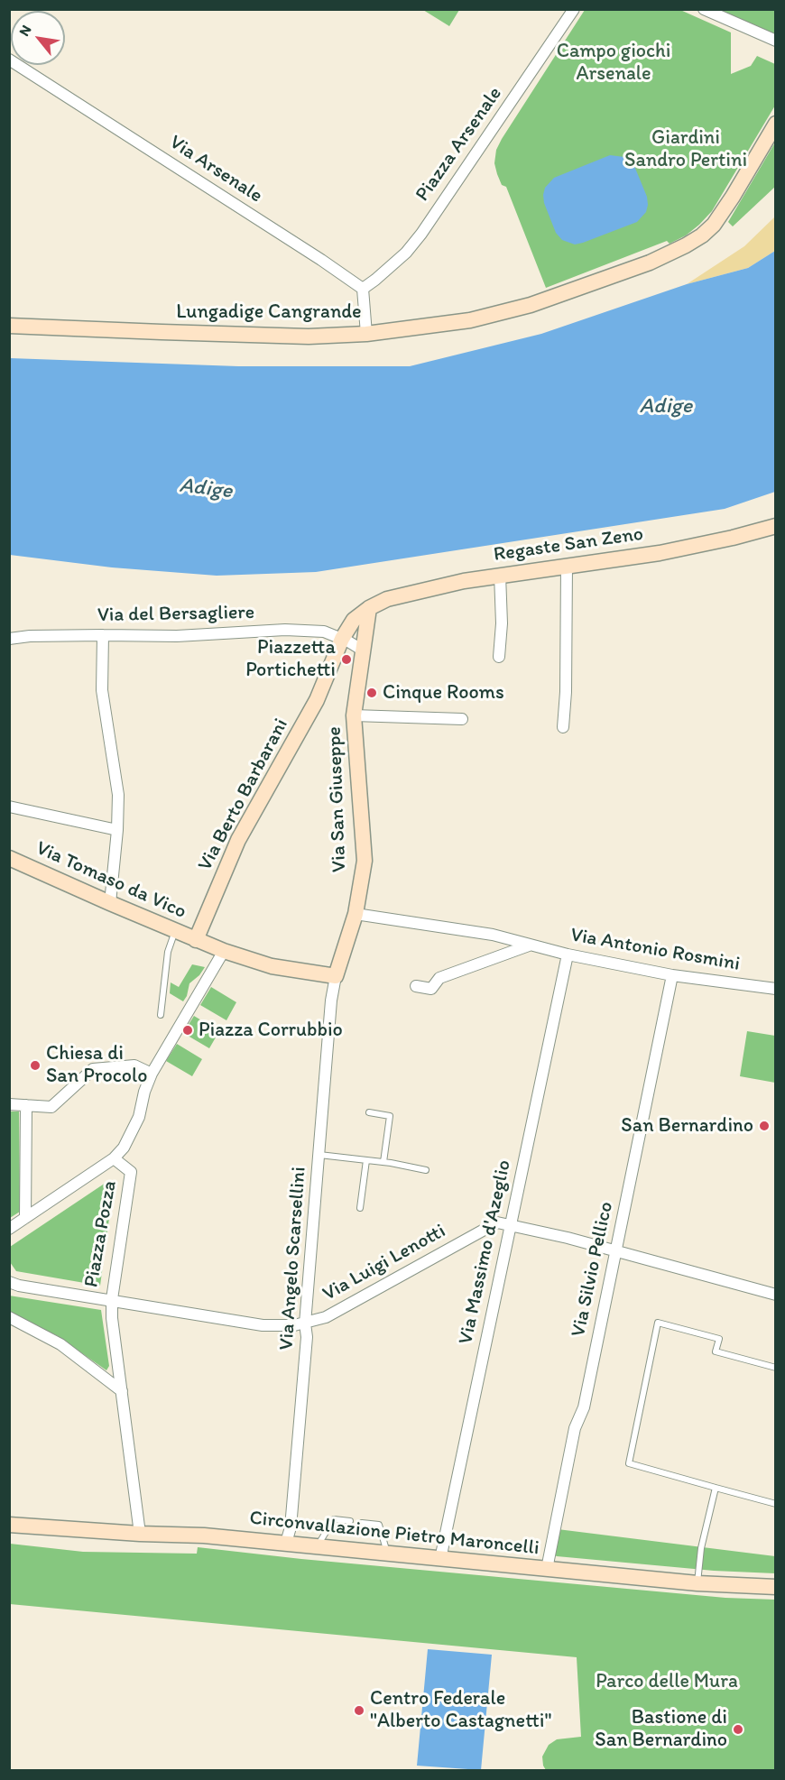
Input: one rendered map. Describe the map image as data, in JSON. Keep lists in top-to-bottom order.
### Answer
{
  "streets": {
    "street": [
      "Piazza Arsenale",
      "Via Arsenale",
      "Lungadige Cangrande",
      "Regaste San Zeno",
      "Via del Bersagliere",
      "Via Berto Barbarani",
      "Via San Giuseppe",
      "Via Tomaso da Vico",
      "Via Antonio Rosmini",
      "Piazza Pozza",
      "Via Massimo d'Azeglio",
      "Via Angelo Scarsellini",
      "Via Luigi Lenotti",
      "Via Silvio Pellico",
      "Circonvallazione Pietro Maroncelli"
    ]
  },
  "crossings": [
    ["Piazza Arsenale", "Via Arsenale"],
    ["Via del Bersagliere", "Via Berto Barbarani"],
    ["Via Berto Barbarani", "Via Tomaso da Vico"],
    ["Via San Giuseppe", "Via Antonio Rosmini"],
    ["Via San Giuseppe", "Via Angelo Scarsellini"],
    ["Via Antonio Rosmini", "Via Massimo d'Azeglio"],
    ["Via Antonio Rosmini", "Via Silvio Pellico"],
    ["Piazza Pozza", "Via Luigi Lenotti"],
    ["Via Massimo d'Azeglio", "Via Luigi Lenotti"],
    ["Via Massimo d'Azeglio", "Circonvallazione Pietro Maroncelli"],
    ["Via Angelo Scarsellini", "Via Luigi Lenotti"],
    ["Via Angelo Scarsellini", "Circonvallazione Pietro Maroncelli"],
    ["Via Silvio Pellico", "Circonvallazione Pietro Maroncelli"]
  ],
  "water": ["Adige"],
  "parks": ["Campo giochi Arsenale", "Giardini Sandro Pertini", "Parco delle Mura"],
  "places": [
    "Piazzetta Portichetti",
    "Cinque Rooms",
    "Piazza Corrubbio",
    "Chiesa di San Procolo",
    "San Bernardino",
    "Centro Federale \"Alberto Castagnetti\"",
    "Bastione di San Bernardino"
  ],
  "north": "top left"
}
